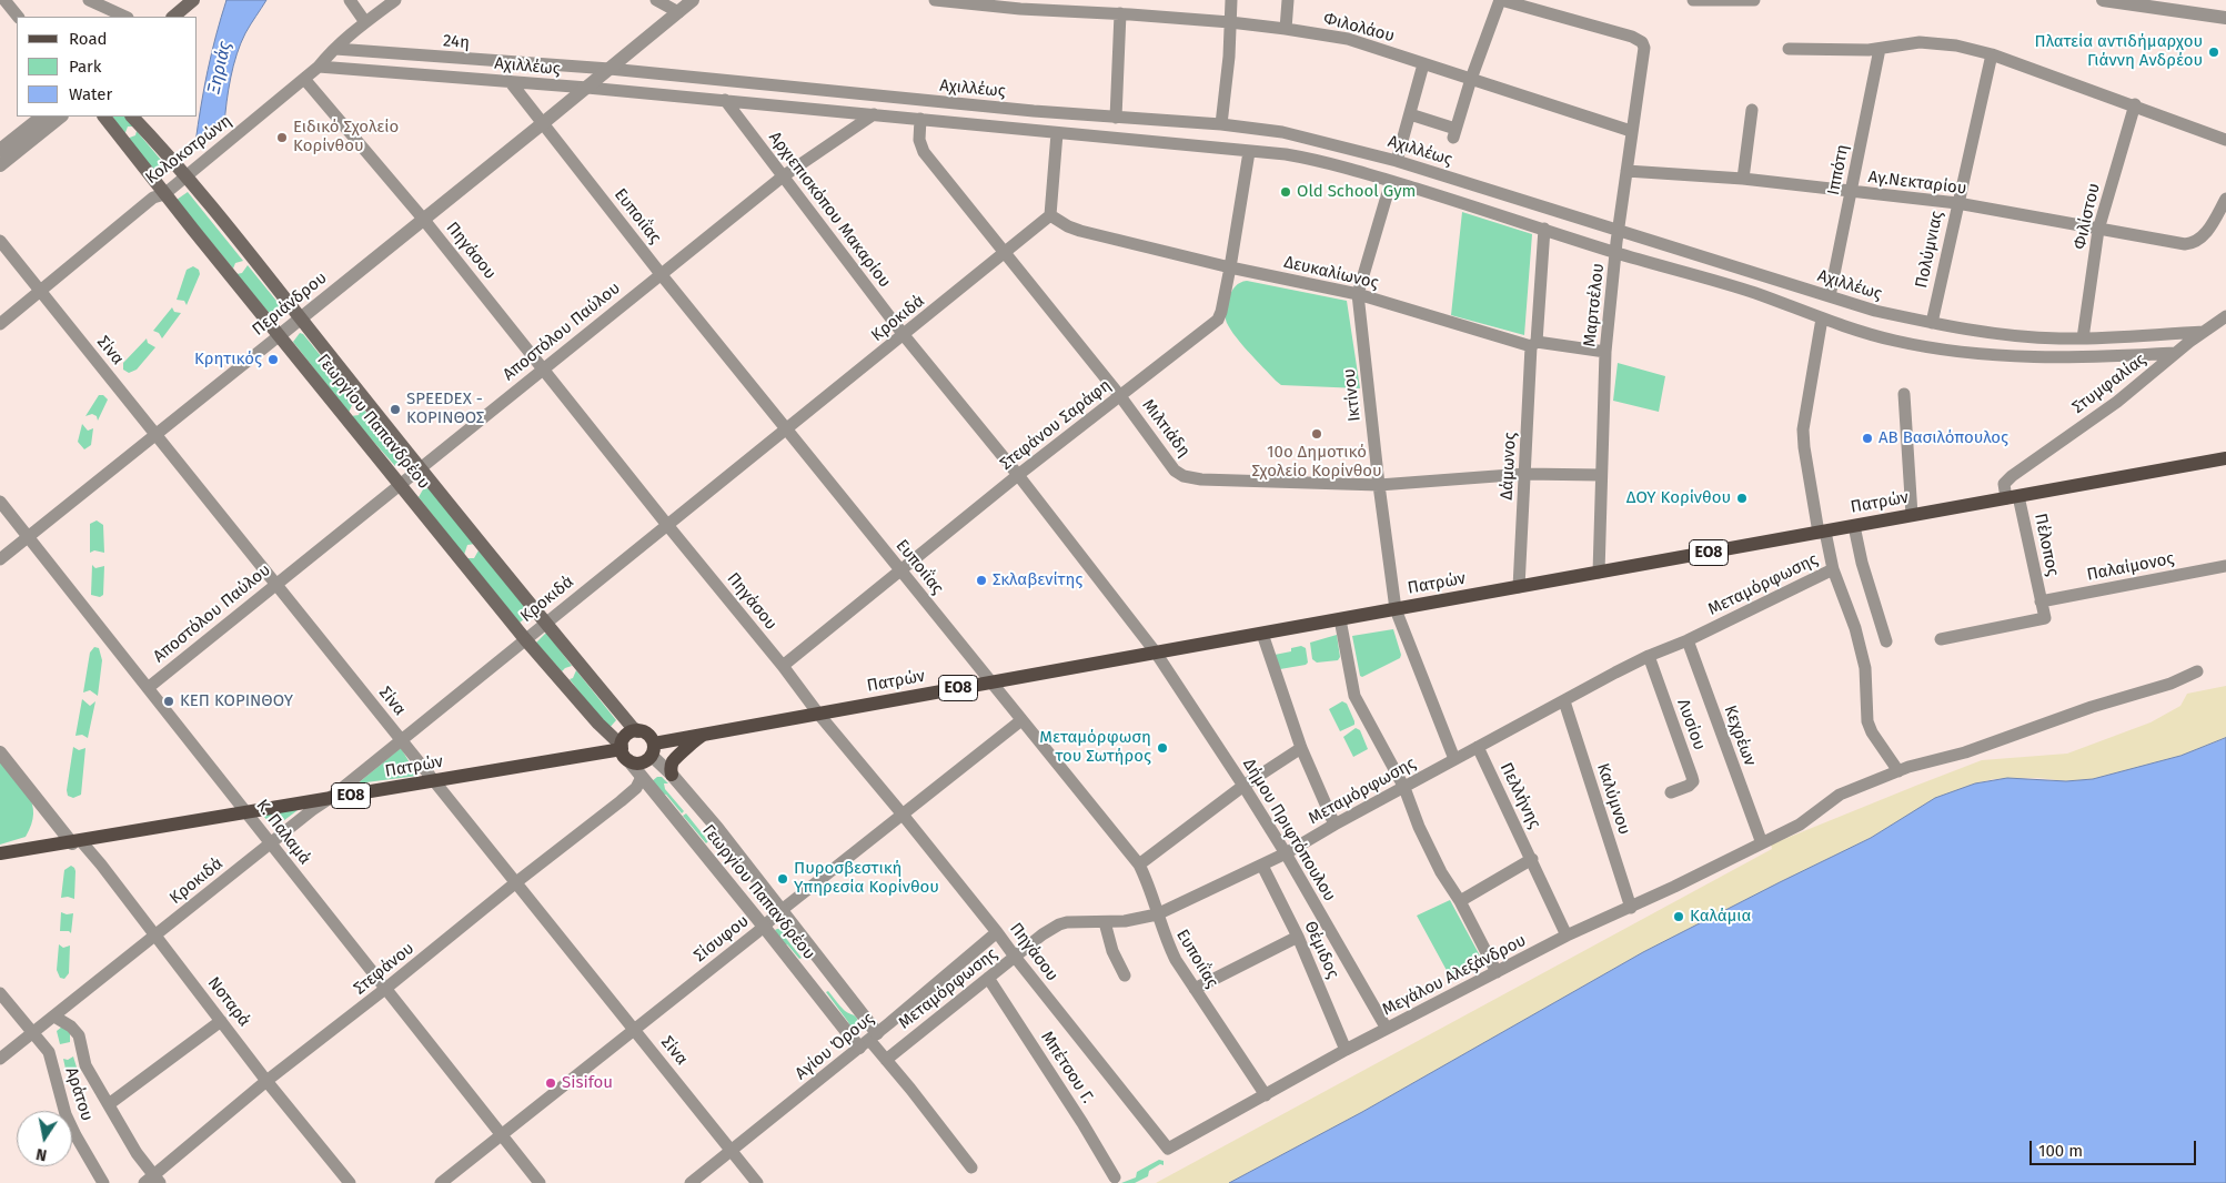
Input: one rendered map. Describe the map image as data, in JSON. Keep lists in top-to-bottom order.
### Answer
{
  "streets": {
    "main road": ["Γεωργίου Παπανδρέου", "Πατρών", "ΕΟ8"],
    "street": [
      "Φιλολάου",
      "24η",
      "Αχιλλέως",
      "Κολοκοτρώνη",
      "Ιππότη",
      "Αγ.Νεκταρίου",
      "Αρχιεπισκόπου Μακαρίου",
      "Ευποιΐας",
      "Φιλίστου",
      "Πολύμνιας",
      "Πηγάσου",
      "Δευκαλίωνος",
      "Περιάνδρου",
      "Μαρτσέλου",
      "Κροκιδά",
      "Αποστόλου Παύλου",
      "Σίνα",
      "Στυμφαλίας",
      "Ικτίνου",
      "Στεφάνου Σαράφη",
      "Μιλτιάδη",
      "Δάμωνος",
      "Πέλοπος",
      "Παλαίμονος",
      "Μεταμόρφωσης",
      "Λυσίου",
      "Κεχρέων",
      "Πελλήνης",
      "Καλύμνου",
      "Δήμου Πριφτόπουλου",
      "Κ. Παλαμά",
      "Σίσυφου",
      "Θέμιδος",
      "Στεφάνου",
      "Μεγάλου Αλεξάνδρου",
      "Νοταρά",
      "Αγίου Όρους",
      "Μπέτσου Γ.",
      "Αράτου"
    ]
  },
  "crossings": [
    ["Φιλολάου", "Μαρτσέλου"],
    ["24η", "Αχιλλέως"],
    ["24η", "Κολοκοτρώνη"],
    ["24η", "Περιάνδρου"],
    ["Αχιλλέως", "Κολοκοτρώνη"],
    ["Αχιλλέως", "Ιππότη"],
    ["Αχιλλέως", "Αρχιεπισκόπου Μακαρίου"],
    ["Αχιλλέως", "Ευποιΐας"],
    ["Αχιλλέως", "Φιλίστου"],
    ["Αχιλλέως", "Πολύμνιας"],
    ["Αχιλλέως", "Περιάνδρου"],
    ["Αχιλλέως", "Μαρτσέλου"],
    ["Αχιλλέως", "Αποστόλου Παύλου"],
    ["Αχιλλέως", "Στυμφαλίας"],
    ["Αχιλλέως", "Ικτίνου"],
    ["Αχιλλέως", "Στεφάνου Σαράφη"],
    ["Αχιλλέως", "Μιλτιάδη"],
    ["Αχιλλέως", "Δάμωνος"],
    ["Κολοκοτρώνη", "Πηγάσου"],
    ["Κολοκοτρώνη", "Σίνα"],
    ["Κολοκοτρώνη", "Γεωργίου Παπανδρέου"],
    ["Ιππότη", "Αγ.Νεκταρίου"],
    ["Αγ.Νεκταρίου", "Φιλίστου"],
    ["Αγ.Νεκταρίου", "Πολύμνιας"],
    ["Αγ.Νεκταρίου", "Μαρτσέλου"],
    ["Αρχιεπισκόπου Μακαρίου", "Κροκιδά"],
    ["Αρχιεπισκόπου Μακαρίου", "Αποστόλου Παύλου"],
    ["Αρχιεπισκόπου Μακαρίου", "Στεφάνου Σαράφη"],
    ["Αρχιεπισκόπου Μακαρίου", "Πατρών"],
    ["Αρχιεπισκόπου Μακαρίου", "Δήμου Πριφτόπουλου"],
    ["Ευποιΐας", "Περιάνδρου"],
    ["Ευποιΐας", "Κροκιδά"],
    ["Ευποιΐας", "Αποστόλου Παύλου"],
    ["Ευποιΐας", "Στεφάνου Σαράφη"],
    ["Ευποιΐας", "Πατρών"],
    ["Ευποιΐας", "Μεταμόρφωσης"],
    ["Ευποιΐας", "Σίσυφου"],
    ["Ευποιΐας", "Μεγάλου Αλεξάνδρου"],
    ["Πηγάσου", "Περιάνδρου"],
    ["Πηγάσου", "Κροκιδά"],
    ["Πηγάσου", "Αποστόλου Παύλου"],
    ["Πηγάσου", "Στεφάνου Σαράφη"],
    ["Πηγάσου", "Πατρών"],
    ["Πηγάσου", "Μεταμόρφωσης"],
    ["Πηγάσου", "Σίσυφου"],
    ["Πηγάσου", "Μεγάλου Αλεξάνδρου"],
    ["Πηγάσου", "Αγίου Όρους"],
    ["Δευκαλίωνος", "Μαρτσέλου"],
    ["Δευκαλίωνος", "Κροκιδά"],
    ["Δευκαλίωνος", "Ικτίνου"],
    ["Δευκαλίωνος", "Στεφάνου Σαράφη"],
    ["Δευκαλίωνος", "Δάμωνος"],
    ["Περιάνδρου", "Σίνα"],
    ["Περιάνδρου", "Γεωργίου Παπανδρέου"],
    ["Περιάνδρου", "Κ. Παλαμά"],
    ["Μαρτσέλου", "Μιλτιάδη"],
    ["Μαρτσέλου", "Πατρών"],
    ["Κροκιδά", "Σίνα"],
    ["Κροκιδά", "Γεωργίου Παπανδρέου"],
    ["Κροκιδά", "Μιλτιάδη"],
    ["Κροκιδά", "Πατρών"],
    ["Κροκιδά", "Κ. Παλαμά"],
    ["Κροκιδά", "Νοταρά"],
    ["Κροκιδά", "Αράτου"],
    ["Αποστόλου Παύλου", "Σίνα"],
    ["Αποστόλου Παύλου", "Γεωργίου Παπανδρέου"],
    ["Αποστόλου Παύλου", "Κ. Παλαμά"],
    ["Σίνα", "Πατρών"],
    ["Σίνα", "Σίσυφου"],
    ["Σίνα", "Στεφάνου"],
    ["Σίνα", "Αγίου Όρους"],
    ["Στυμφαλίας", "Πατρών"],
    ["Στυμφαλίας", "Πέλοπος"],
    ["Ικτίνου", "Μιλτιάδη"],
    ["Ικτίνου", "Πατρών"],
    ["Ικτίνου", "Μεταμόρφωσης"],
    ["Γεωργίου Παπανδρέου", "Πατρών"],
    ["Γεωργίου Παπανδρέου", "ΕΟ8"],
    ["Γεωργίου Παπανδρέου", "Μεταμόρφωσης"],
    ["Γεωργίου Παπανδρέου", "Σίσυφου"],
    ["Γεωργίου Παπανδρέου", "Στεφάνου"],
    ["Γεωργίου Παπανδρέου", "Αγίου Όρους"],
    ["Στεφάνου Σαράφη", "Μιλτιάδη"],
    ["Μιλτιάδη", "Δάμωνος"],
    ["Δάμωνος", "Πατρών"],
    ["Πατρών", "Πέλοπος"],
    ["Πατρών", "ΕΟ8"],
    ["Πατρών", "Μεταμόρφωσης"],
    ["Πατρών", "Δήμου Πριφτόπουλου"],
    ["Πατρών", "Κ. Παλαμά"],
    ["Πατρών", "Νοταρά"],
    ["Πέλοπος", "Παλαίμονος"],
    ["ΕΟ8", "Νοταρά"],
    ["Μεταμόρφωσης", "Λυσίου"],
    ["Μεταμόρφωσης", "Κεχρέων"],
    ["Μεταμόρφωσης", "Πελλήνης"],
    ["Μεταμόρφωσης", "Καλύμνου"],
    ["Μεταμόρφωσης", "Δήμου Πριφτόπουλου"],
    ["Μεταμόρφωσης", "Θέμιδος"],
    ["Μεταμόρφωσης", "Μπέτσου Γ."],
    ["Κεχρέων", "Μεγάλου Αλεξάνδρου"],
    ["Πελλήνης", "Μεγάλου Αλεξάνδρου"],
    ["Καλύμνου", "Μεγάλου Αλεξάνδρου"],
    ["Δήμου Πριφτόπουλου", "Μεγάλου Αλεξάνδρου"],
    ["Κ. Παλαμά", "Σίσυφου"],
    ["Κ. Παλαμά", "Στεφάνου"],
    ["Θέμιδος", "Μεγάλου Αλεξάνδρου"],
    ["Στεφάνου", "Νοταρά"],
    ["Στεφάνου", "Αράτου"]
  ],
  "water": ["Ξηριάς"],
  "places": [
    "Πλατεία αντιδήμαρχου Γιάννη Ανδρέου",
    "Ειδικό Σχολείο Κορίνθου",
    "Old School Gym",
    "Κρητικός",
    "SPEEDEX - ΚΟΡΙΝΘΟΣ",
    "10ο Δημοτικό Σχολείο Κορίνθου",
    "ΑΒ Βασιλόπουλος",
    "ΔΟΥ Κορίνθου",
    "Σκλαβενίτης",
    "ΚΕΠ ΚΟΡΙΝΘΟΥ",
    "Μεταμόρφωση του Σωτήρος",
    "Πυροσβεστική Υπηρεσία Κορίνθου",
    "Καλάμια",
    "Sisifou"
  ],
  "legend": ["Road", "Park", "Water"],
  "scale_bar": "100 m",
  "north": "bottom"
}
